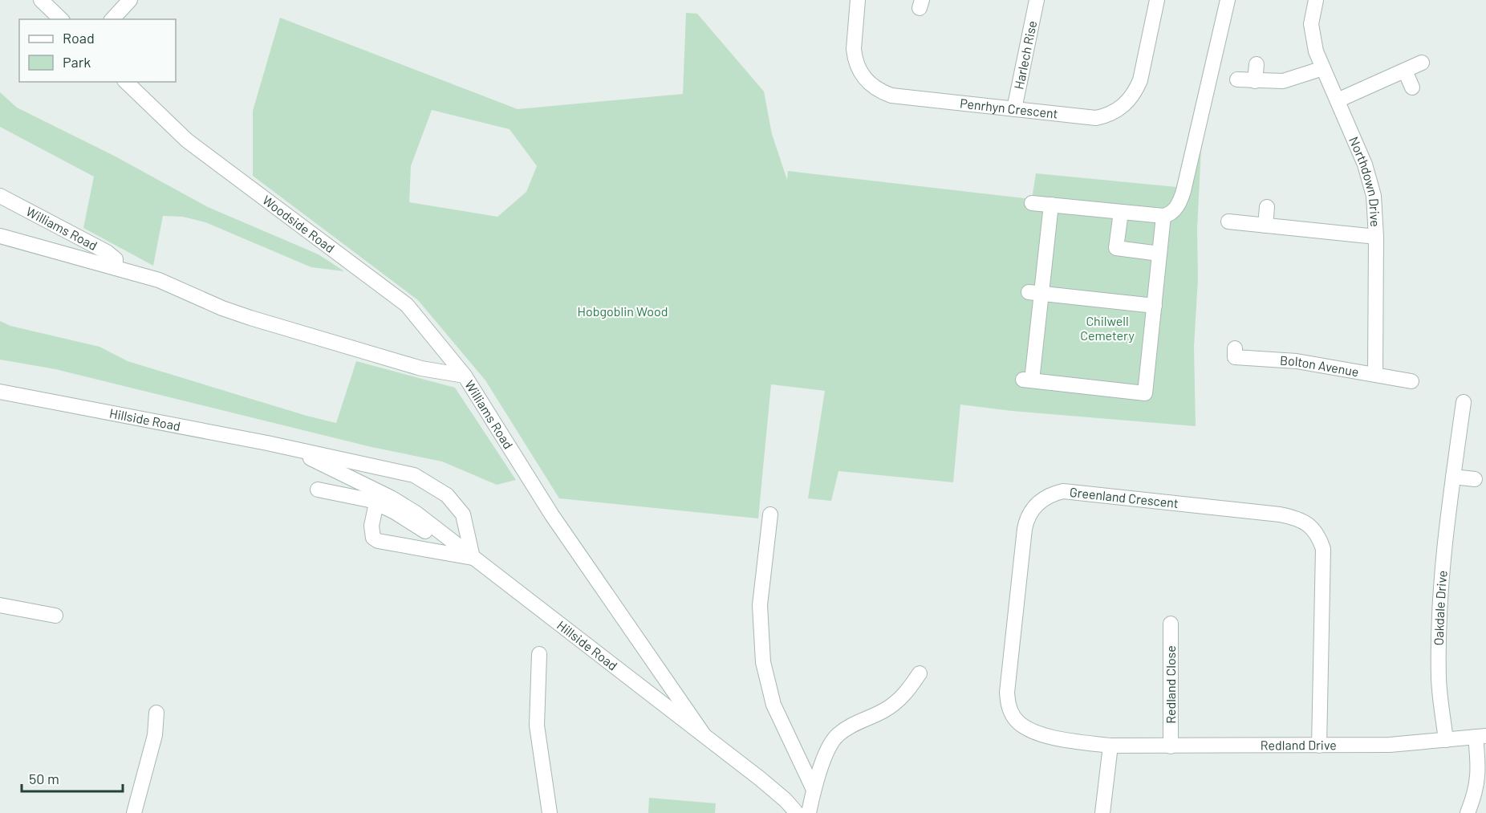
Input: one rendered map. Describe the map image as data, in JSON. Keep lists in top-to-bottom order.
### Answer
{
  "streets": {
    "street": [
      "Harlech Rise",
      "Penrhyn Crescent",
      "Northdown Drive",
      "Woodside Road",
      "Williams Road",
      "Bolton Avenue",
      "Hillside Road",
      "Greenland Crescent",
      "Oakdale Drive",
      "Redland Close",
      "Redland Drive"
    ]
  },
  "crossings": [
    ["Harlech Rise", "Penrhyn Crescent"],
    ["Northdown Drive", "Bolton Avenue"],
    ["Woodside Road", "Williams Road"],
    ["Williams Road", "Hillside Road"],
    ["Greenland Crescent", "Redland Drive"],
    ["Oakdale Drive", "Redland Drive"],
    ["Redland Close", "Redland Drive"]
  ],
  "parks": ["Hobgoblin Wood", "Chilwell Cemetery"],
  "legend": ["Road", "Park"],
  "scale_bar": "50 m"
}
